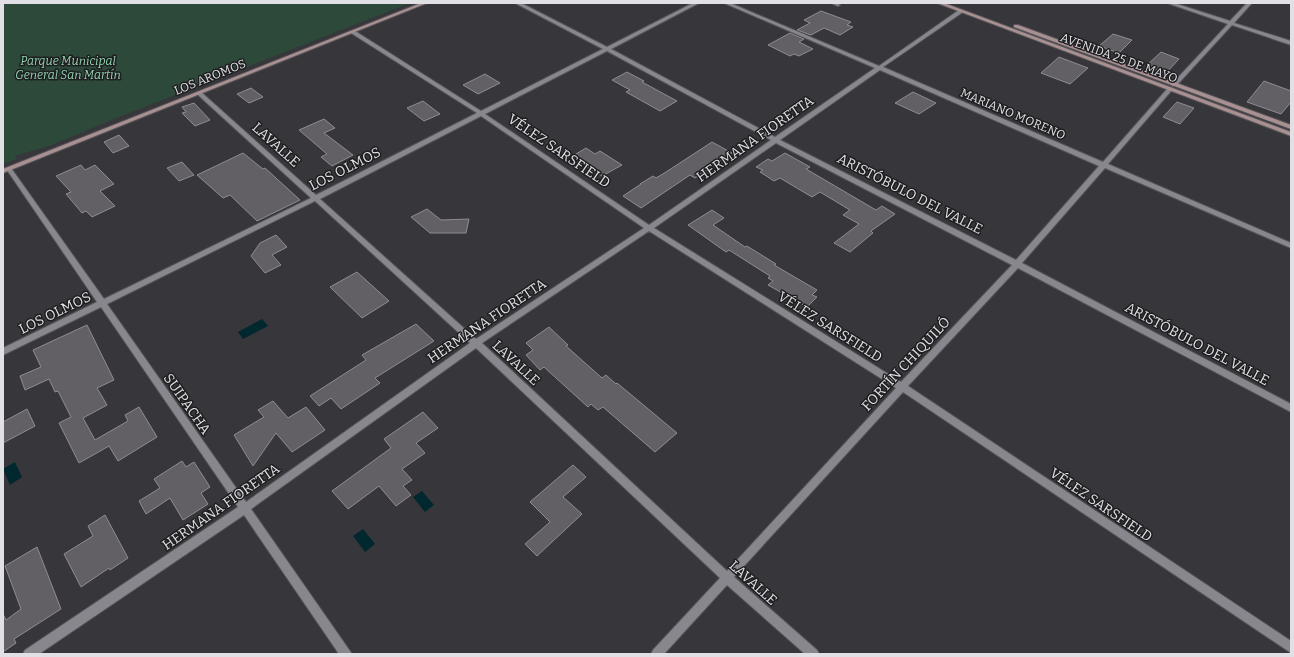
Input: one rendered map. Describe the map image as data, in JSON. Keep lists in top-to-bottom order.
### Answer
{
  "streets": {
    "main road": ["AVENIDA 25 DE MAYO", "LOS AROMOS"],
    "street": [
      "MARIANO MORENO",
      "HERMANA FIORETTA",
      "LAVALLE",
      "VÉLEZ SARSFIELD",
      "LOS OLMOS",
      "ARISTÓBULO DEL VALLE",
      "FORTÍN CHIQUILÓ",
      "SUIPACHA"
    ]
  },
  "crossings": [
    ["AVENIDA 25 DE MAYO", "HERMANA FIORETTA"],
    ["AVENIDA 25 DE MAYO", "FORTÍN CHIQUILÓ"],
    ["LOS AROMOS", "LAVALLE"],
    ["LOS AROMOS", "VÉLEZ SARSFIELD"],
    ["LOS AROMOS", "SUIPACHA"],
    ["MARIANO MORENO", "HERMANA FIORETTA"],
    ["MARIANO MORENO", "FORTÍN CHIQUILÓ"],
    ["HERMANA FIORETTA", "LAVALLE"],
    ["HERMANA FIORETTA", "VÉLEZ SARSFIELD"],
    ["HERMANA FIORETTA", "ARISTÓBULO DEL VALLE"],
    ["HERMANA FIORETTA", "SUIPACHA"],
    ["LAVALLE", "LOS OLMOS"],
    ["LAVALLE", "FORTÍN CHIQUILÓ"],
    ["VÉLEZ SARSFIELD", "LOS OLMOS"],
    ["VÉLEZ SARSFIELD", "FORTÍN CHIQUILÓ"],
    ["LOS OLMOS", "ARISTÓBULO DEL VALLE"],
    ["LOS OLMOS", "SUIPACHA"],
    ["ARISTÓBULO DEL VALLE", "FORTÍN CHIQUILÓ"]
  ],
  "parks": ["Parque Municipal General San Martín"]
}
